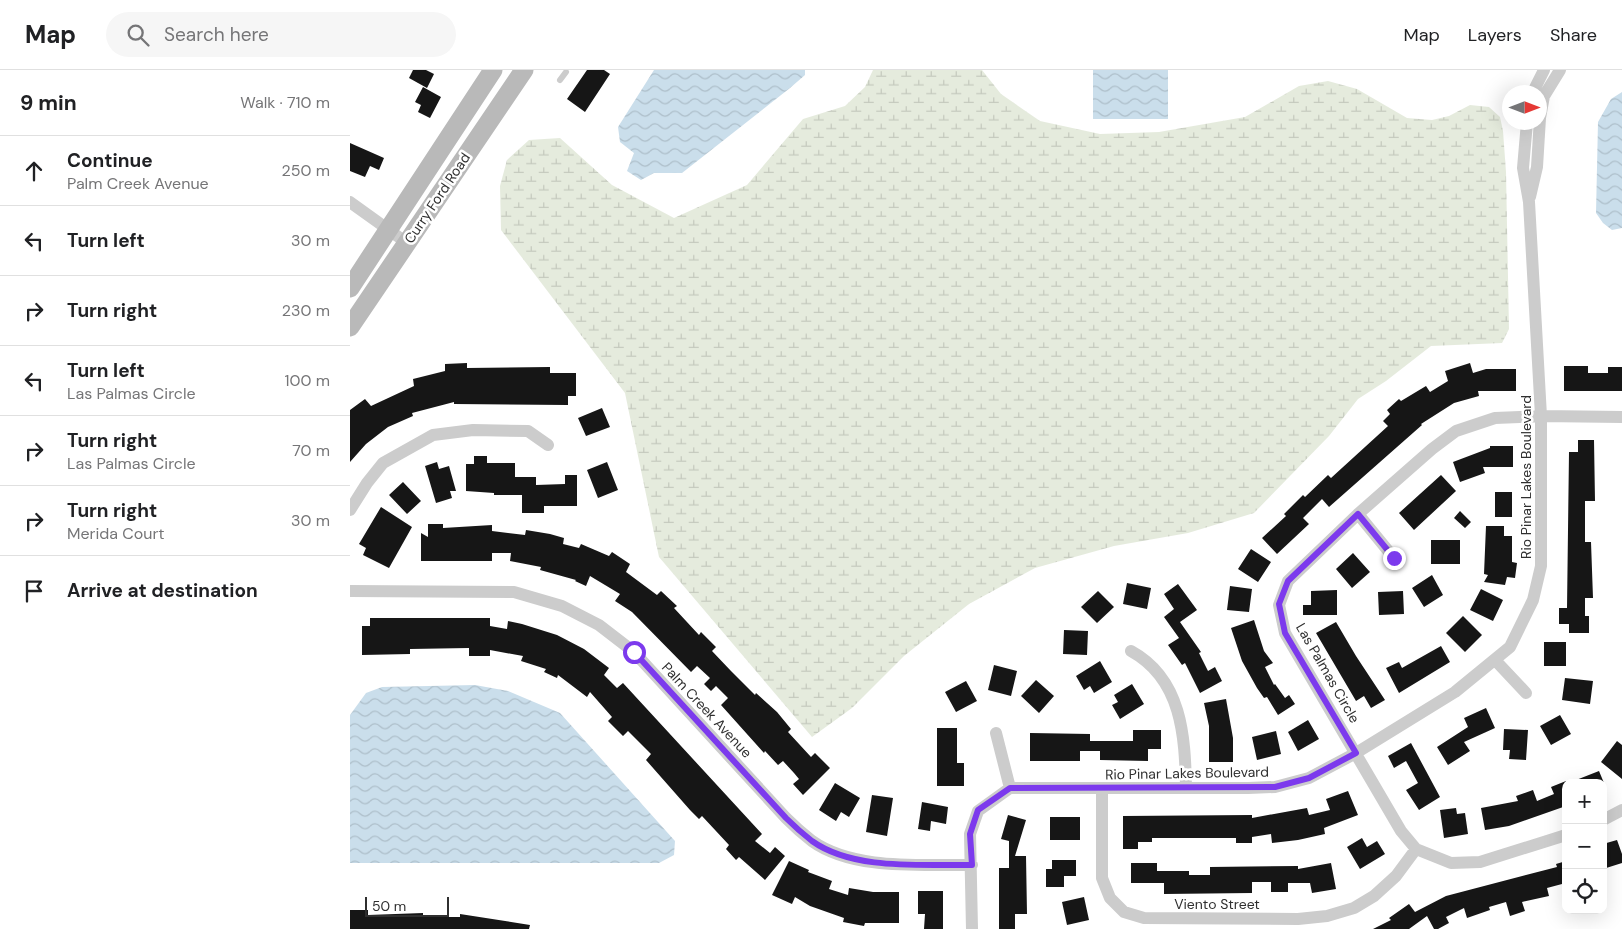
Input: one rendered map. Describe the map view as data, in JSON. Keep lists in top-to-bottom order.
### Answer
{
  "streets": {
    "street": [
      "Curry Ford Road",
      "Rio Pinar Lakes Boulevard",
      "Las Palmas Circle",
      "Palm Creek Avenue",
      "Viento Street"
    ]
  },
  "crossings": [
    ["Rio Pinar Lakes Boulevard", "Las Palmas Circle"],
    ["Rio Pinar Lakes Boulevard", "Viento Street"],
    ["Las Palmas Circle", "Viento Street"]
  ],
  "scale_bar": "50 m",
  "north": "right",
  "page": {
    "header": "Map",
    "search": "Search here",
    "nav": ["Map", "Layers", "Share"],
    "heading": ["9 min", "Walk · 710 m"],
    "list": [
      ["Continue", "Palm Creek Avenue", "250 m"],
      ["Turn left", "30 m"],
      ["Turn right", "230 m"],
      ["Turn left", "Las Palmas Circle", "100 m"],
      ["Turn right", "Las Palmas Circle", "70 m"],
      ["Turn right", "Merida Court", "30 m"],
      "Arrive at destination"
    ],
    "map_buttons": ["+", "−"],
    "scale": "50 m"
  }
}
